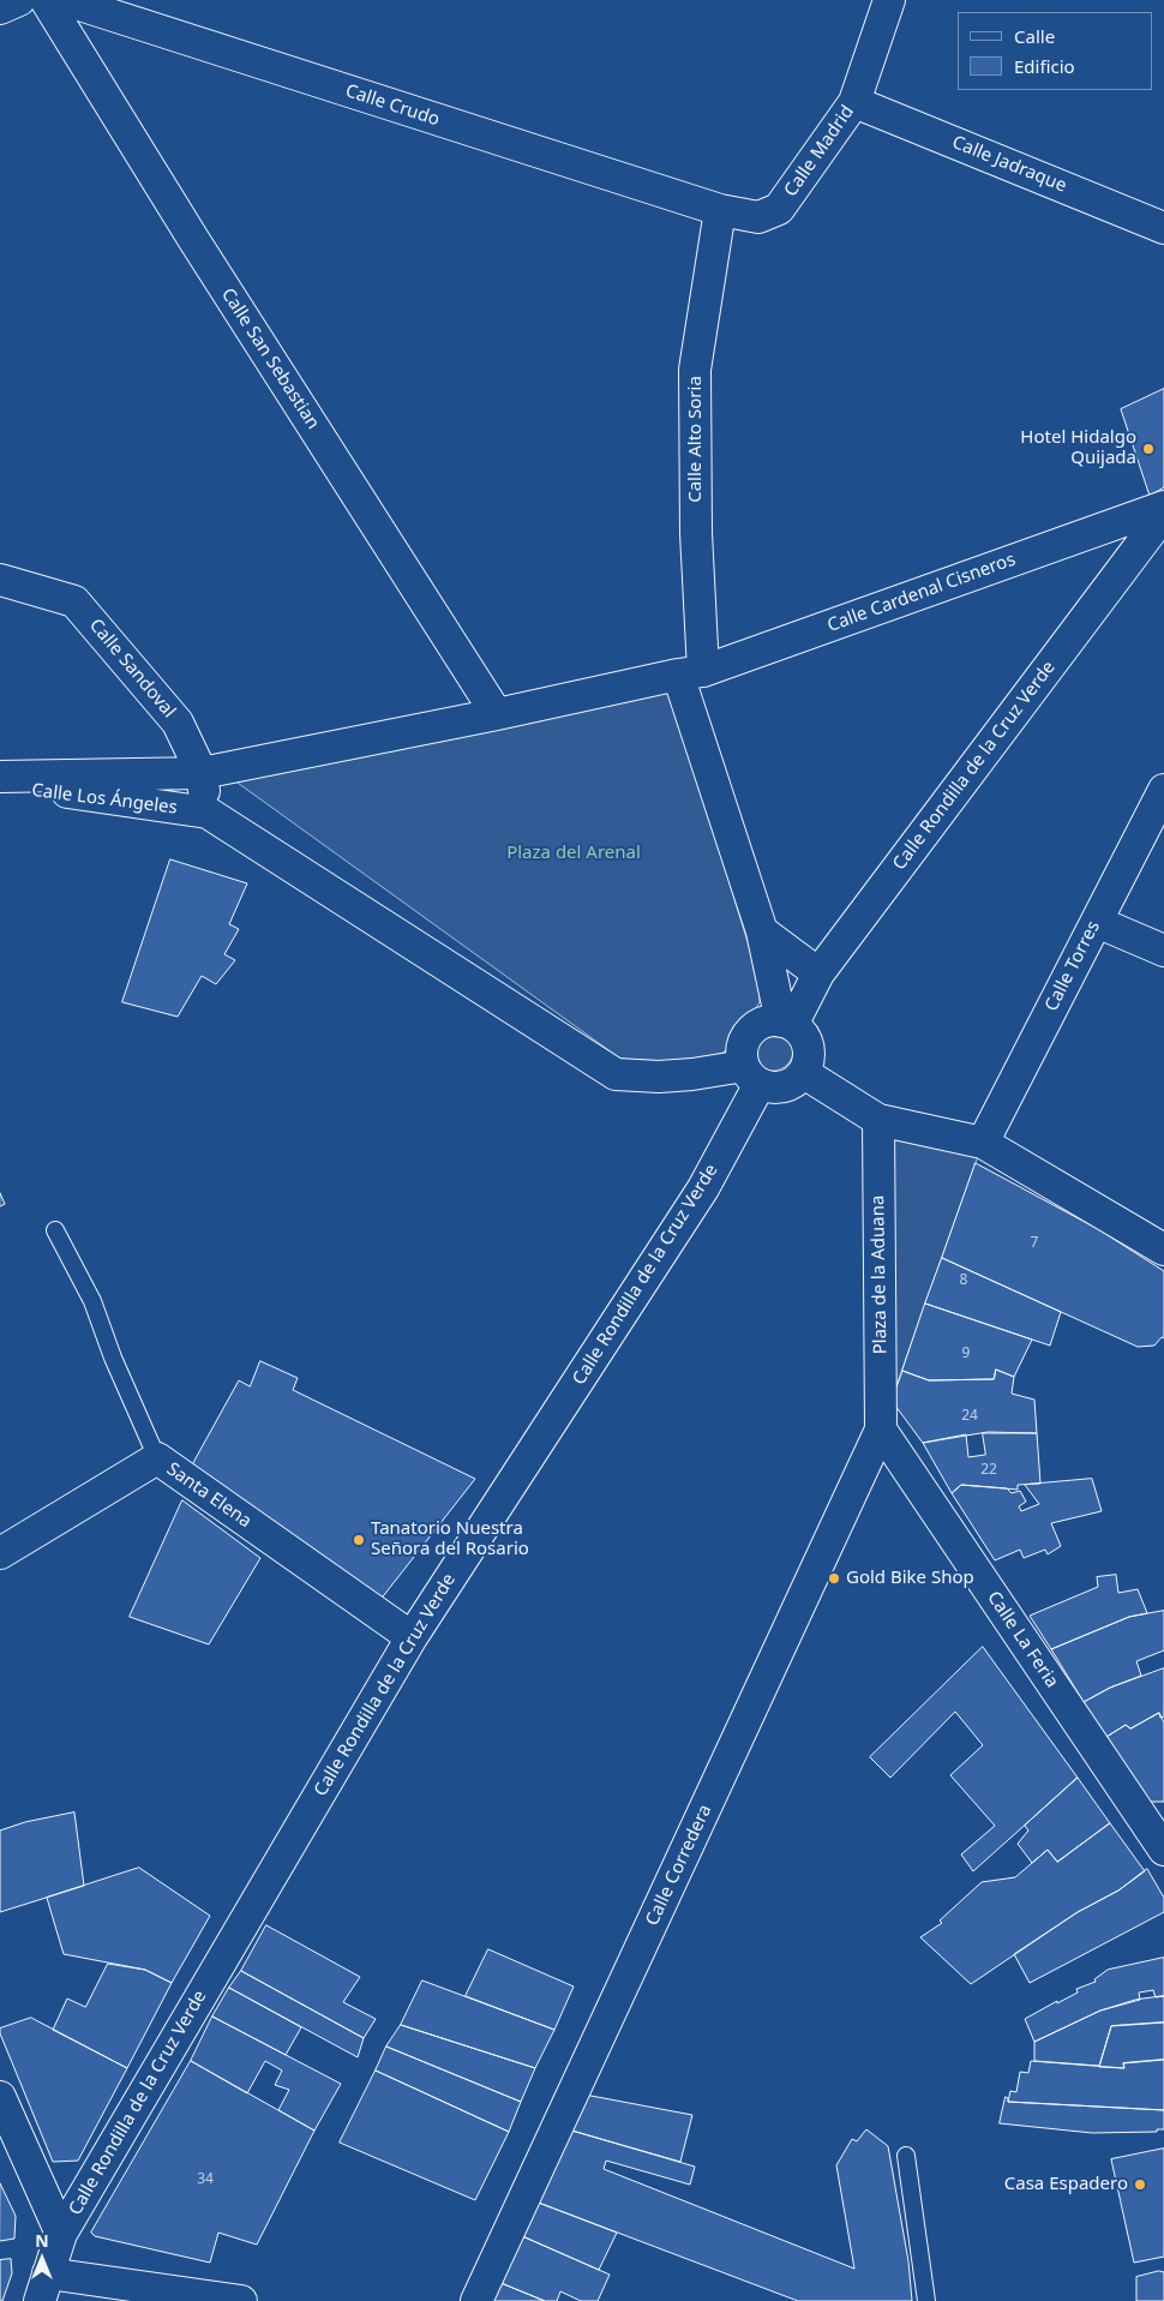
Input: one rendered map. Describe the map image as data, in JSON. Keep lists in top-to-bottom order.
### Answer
{
  "streets": {
    "street": [
      "Calle Crudo",
      "Calle Madrid",
      "Calle Jadraque",
      "Calle San Sebastian",
      "Calle Alto Soria",
      "Calle Cardenal Cisneros",
      "Calle Sandoval",
      "Calle Rondilla de la Cruz Verde",
      "Calle Los Ángeles",
      "Calle Torres",
      "Plaza de la Aduana",
      "Santa Elena",
      "Calle La Feria",
      "Calle Corredera"
    ]
  },
  "crossings": [
    ["Calle Crudo", "Calle Madrid"],
    ["Calle Crudo", "Calle Alto Soria"],
    ["Calle Madrid", "Calle Jadraque"],
    ["Calle Madrid", "Calle Alto Soria"],
    ["Calle Alto Soria", "Calle Cardenal Cisneros"],
    ["Calle Sandoval", "Calle Los Ángeles"],
    ["Calle Rondilla de la Cruz Verde", "Santa Elena"],
    ["Plaza de la Aduana", "Calle La Feria"],
    ["Plaza de la Aduana", "Calle Corredera"],
    ["Calle La Feria", "Calle Corredera"]
  ],
  "parks": ["Plaza del Arenal"],
  "places": [
    "Hotel Hidalgo Quijada",
    "Tanatorio Nuestra Señora del Rosario",
    "Gold Bike Shop",
    "Casa Espadero"
  ],
  "house_numbers": [
    "7",
    "8",
    "9",
    "24",
    "22",
    "34"
  ],
  "legend": ["Calle", "Edificio"],
  "north": "top"
}
